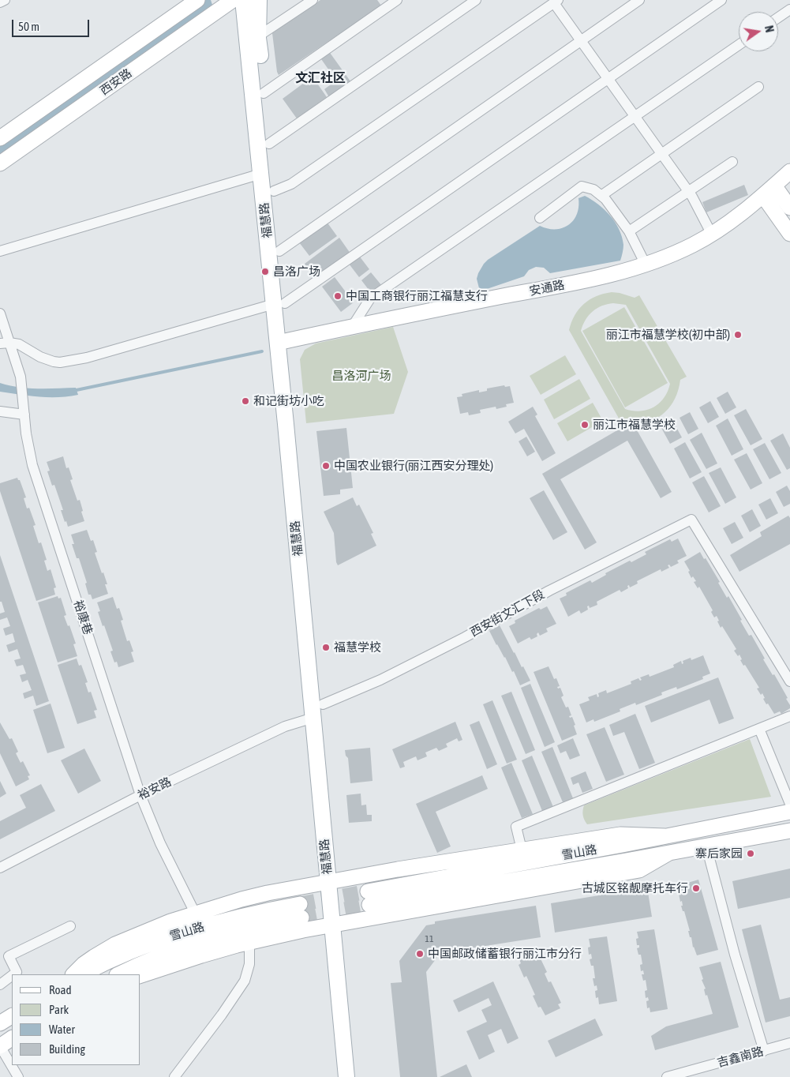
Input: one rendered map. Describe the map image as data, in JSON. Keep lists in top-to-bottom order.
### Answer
{
  "streets": {
    "main road": [
      "西安路",
      "福慧路",
      "安通路",
      "雪山路"
    ],
    "street": [
      "西安街文汇下段",
      "裕康巷",
      "裕安路",
      "吉鑫南路"
    ]
  },
  "crossings": [
    ["福慧路", "安通路"],
    ["福慧路", "西安街文汇下段"],
    ["福慧路", "裕安路"],
    ["裕康巷", "裕安路"]
  ],
  "districts": ["文汇社区"],
  "parks": ["昌洛河广场"],
  "places": [
    "昌洛广场",
    "中国工商银行丽江福慧支行",
    "丽江市福慧学校(初中部)",
    "和记街坊小吃",
    "丽江市福慧学校",
    "中国农业银行(丽江西安分理处)",
    "福慧学校",
    "寨后家园",
    "古城区铭靓摩托车行",
    "中国邮政储蓄银行丽江市分行"
  ],
  "house_numbers": ["11"],
  "legend": [
    "Road",
    "Park",
    "Water",
    "Building"
  ],
  "scale_bar": "50 m",
  "north": "right"
}
